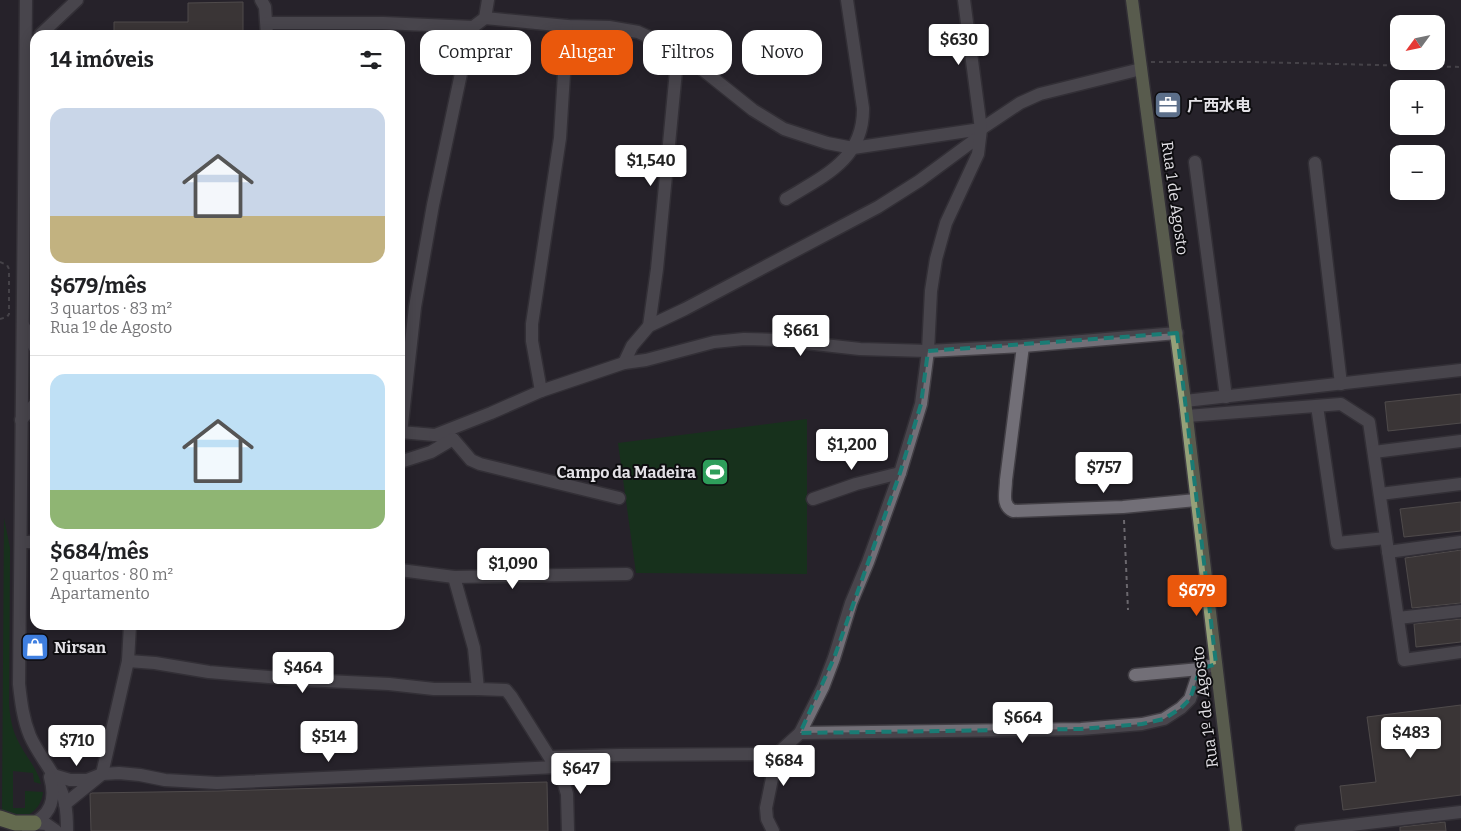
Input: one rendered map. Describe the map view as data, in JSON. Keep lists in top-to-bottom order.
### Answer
{
  "streets": {
    "main road": ["Rua 1 de Agosto", "Rua 1º de Agosto"]
  },
  "crossings": [
    ["Rua 1 de Agosto", "Rua 1º de Agosto"]
  ],
  "places": {
    "office": ["广西水电"],
    "sports": ["Campo da Madeira"],
    "shop": ["Nirsan"]
  },
  "north": "bottom left",
  "page": {
    "map_buttons": ["+", "−"],
    "price": [
      "$630",
      "$1,540",
      "$661",
      "$1,200",
      "$757",
      "$1,090",
      "$679",
      "$464",
      "$664",
      "$483",
      "$514",
      "$710",
      "$684",
      "$647"
    ],
    "chip": [
      "Comprar",
      "Alugar",
      "Filtros",
      "Novo"
    ],
    "heading": "14 imóveis",
    "list": [
      {
        "name": "$679/mês",
        "note": "3 quartos · 83 m² · Rua 1º de Agosto"
      },
      {
        "name": "$684/mês",
        "note": "2 quartos · 80 m² · Apartamento"
      }
    ]
  }
}
